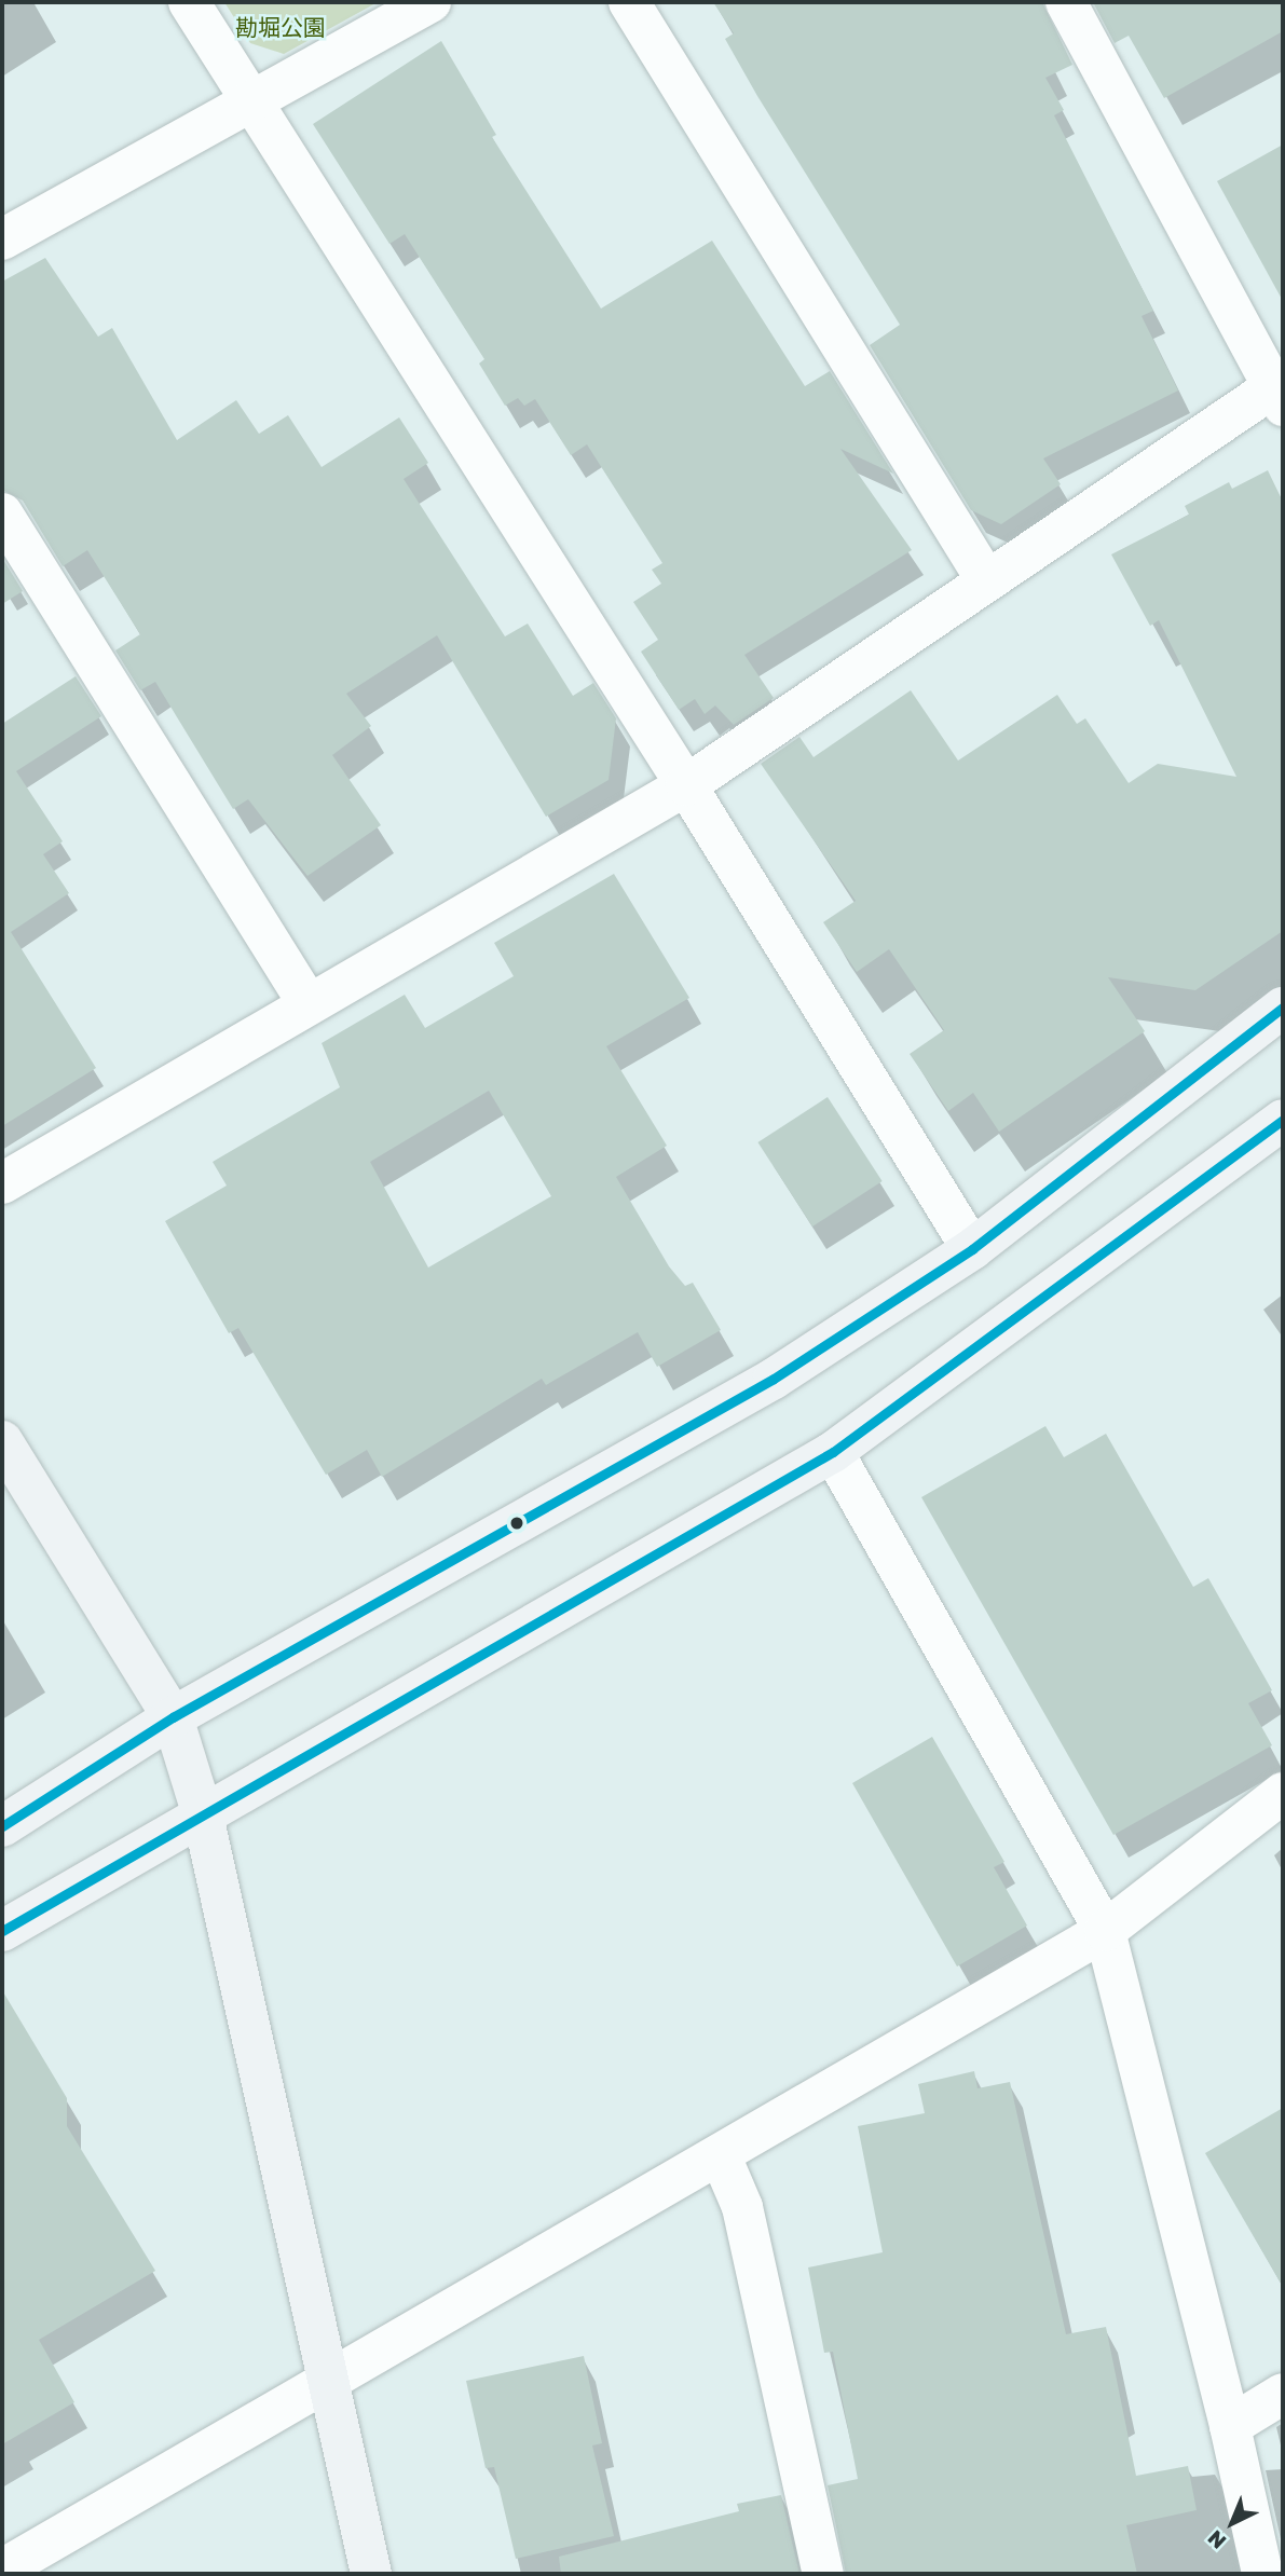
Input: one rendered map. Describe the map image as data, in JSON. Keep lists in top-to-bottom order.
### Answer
{
  "parks": ["勘堀公園"],
  "north": "bottom left"
}
